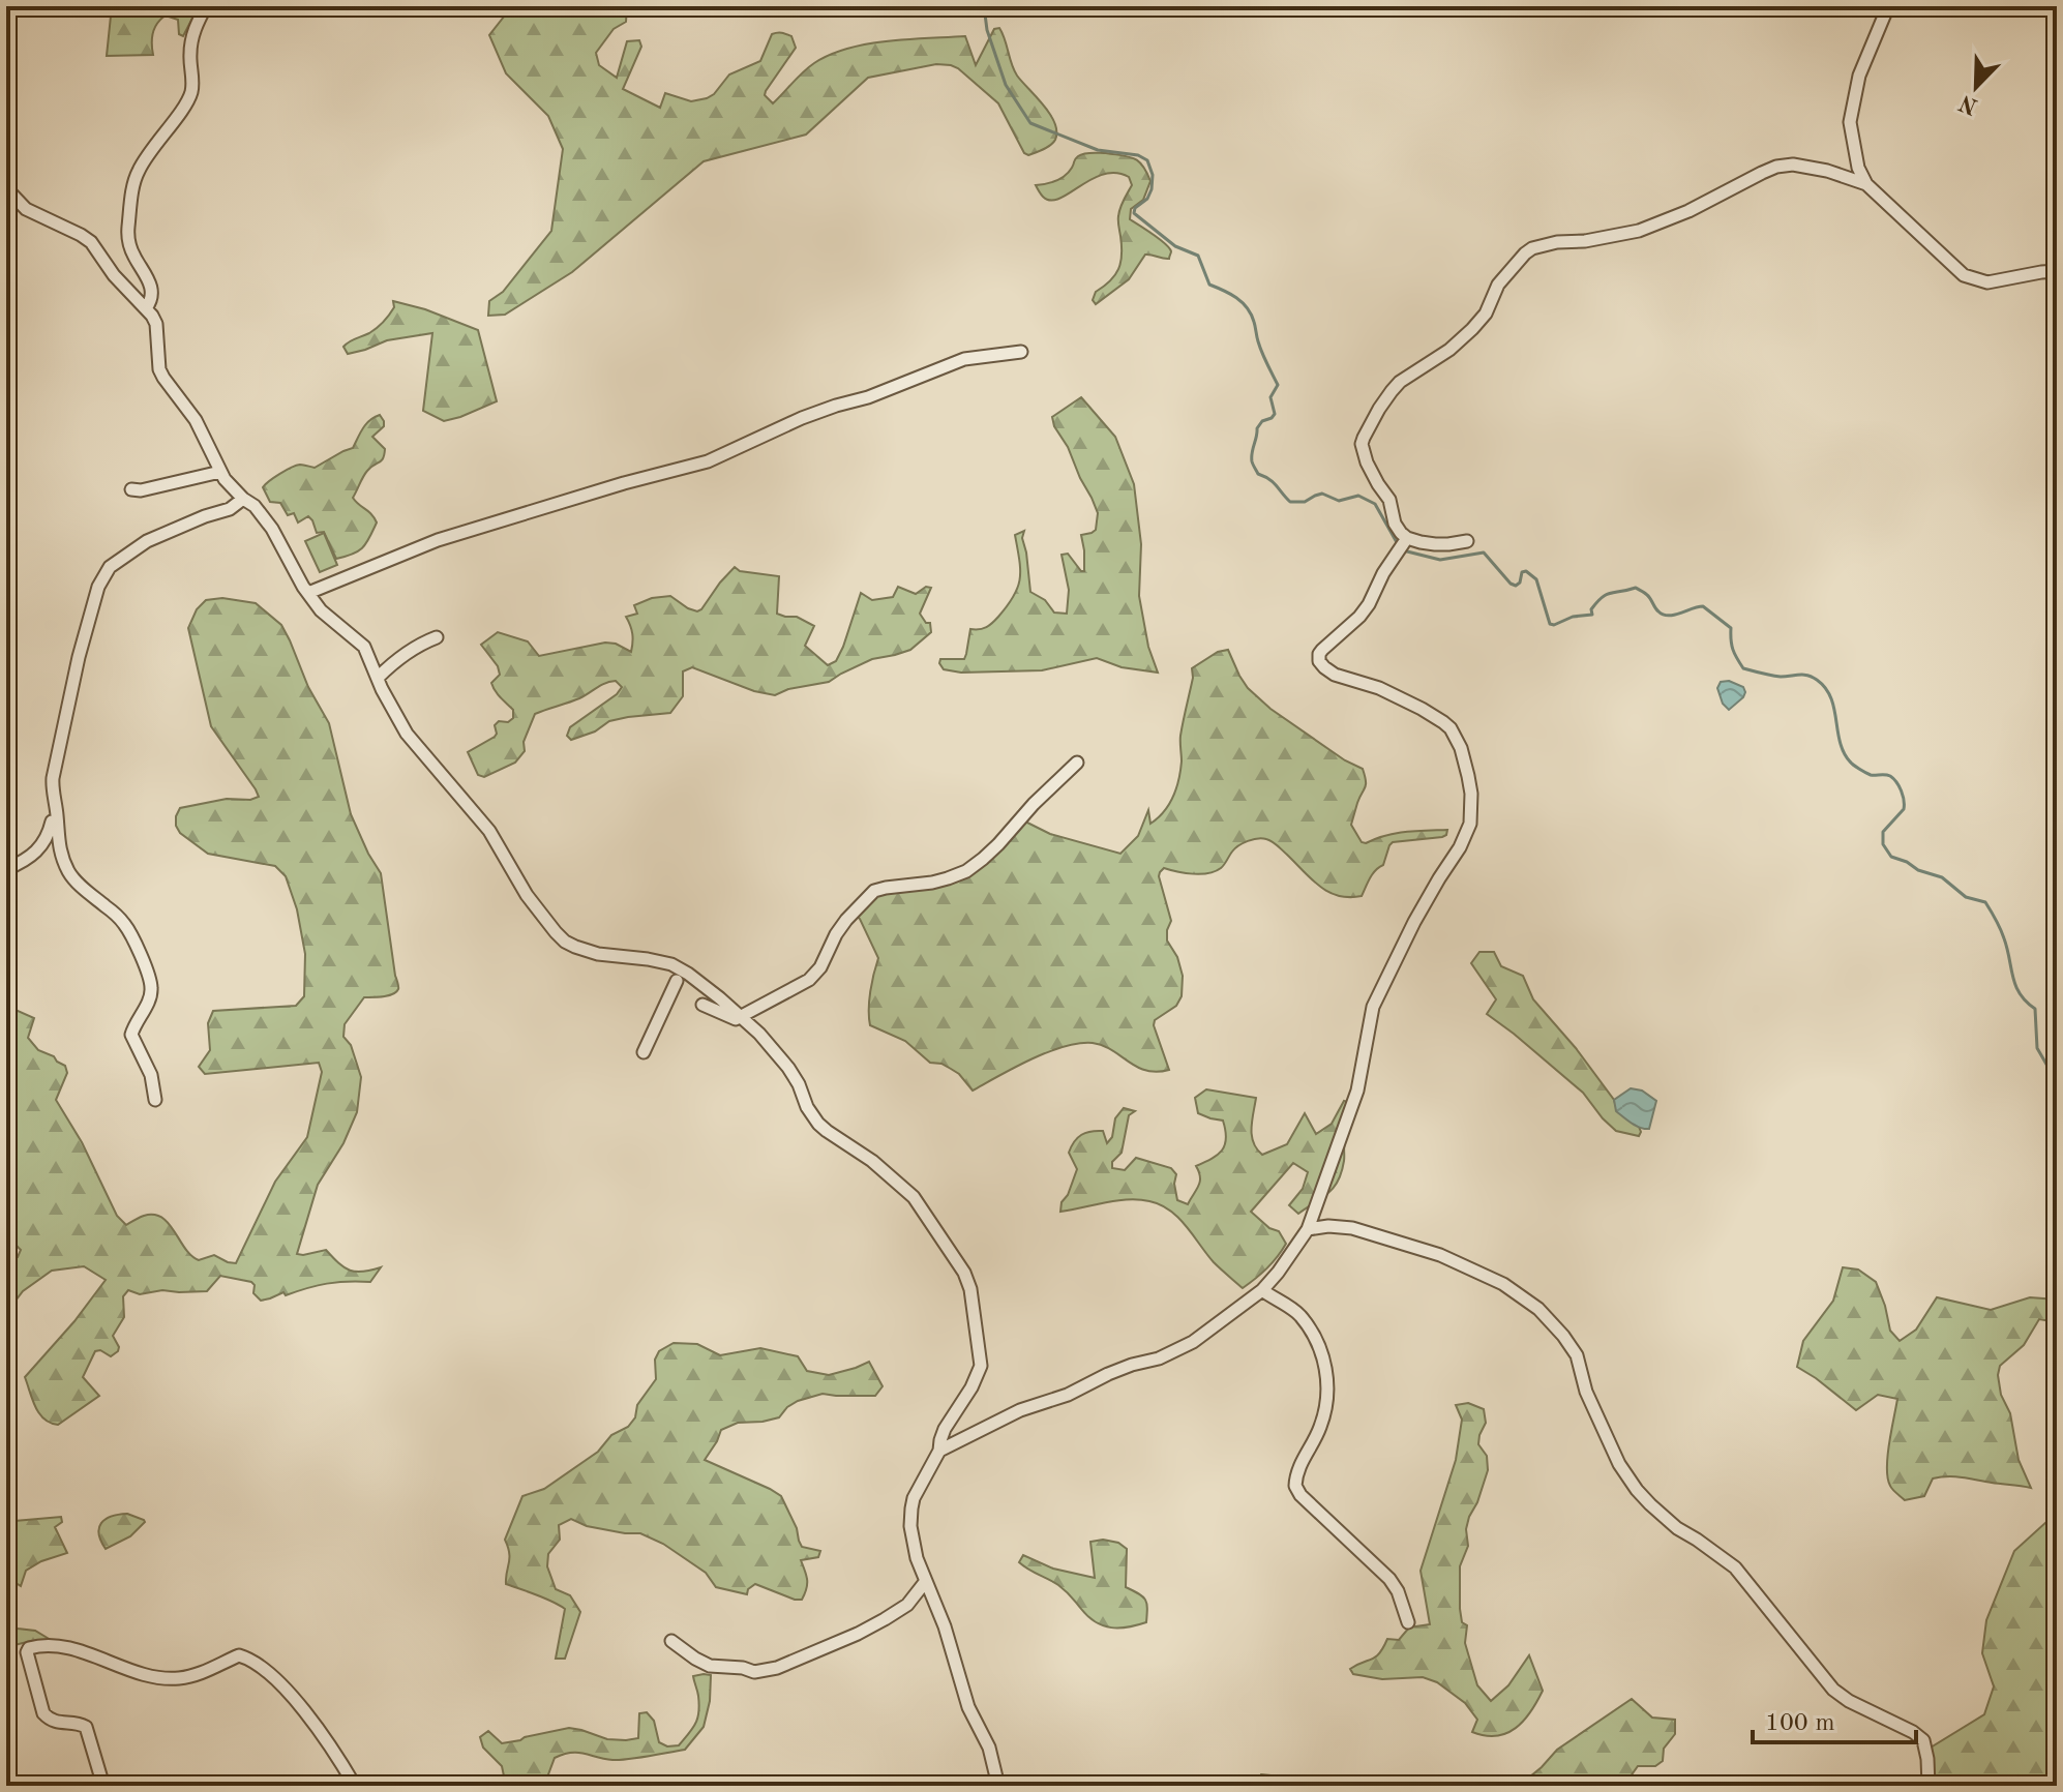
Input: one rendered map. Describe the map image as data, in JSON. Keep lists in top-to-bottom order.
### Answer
{
  "scale_bar": "100 m",
  "north": "bottom left"
}
